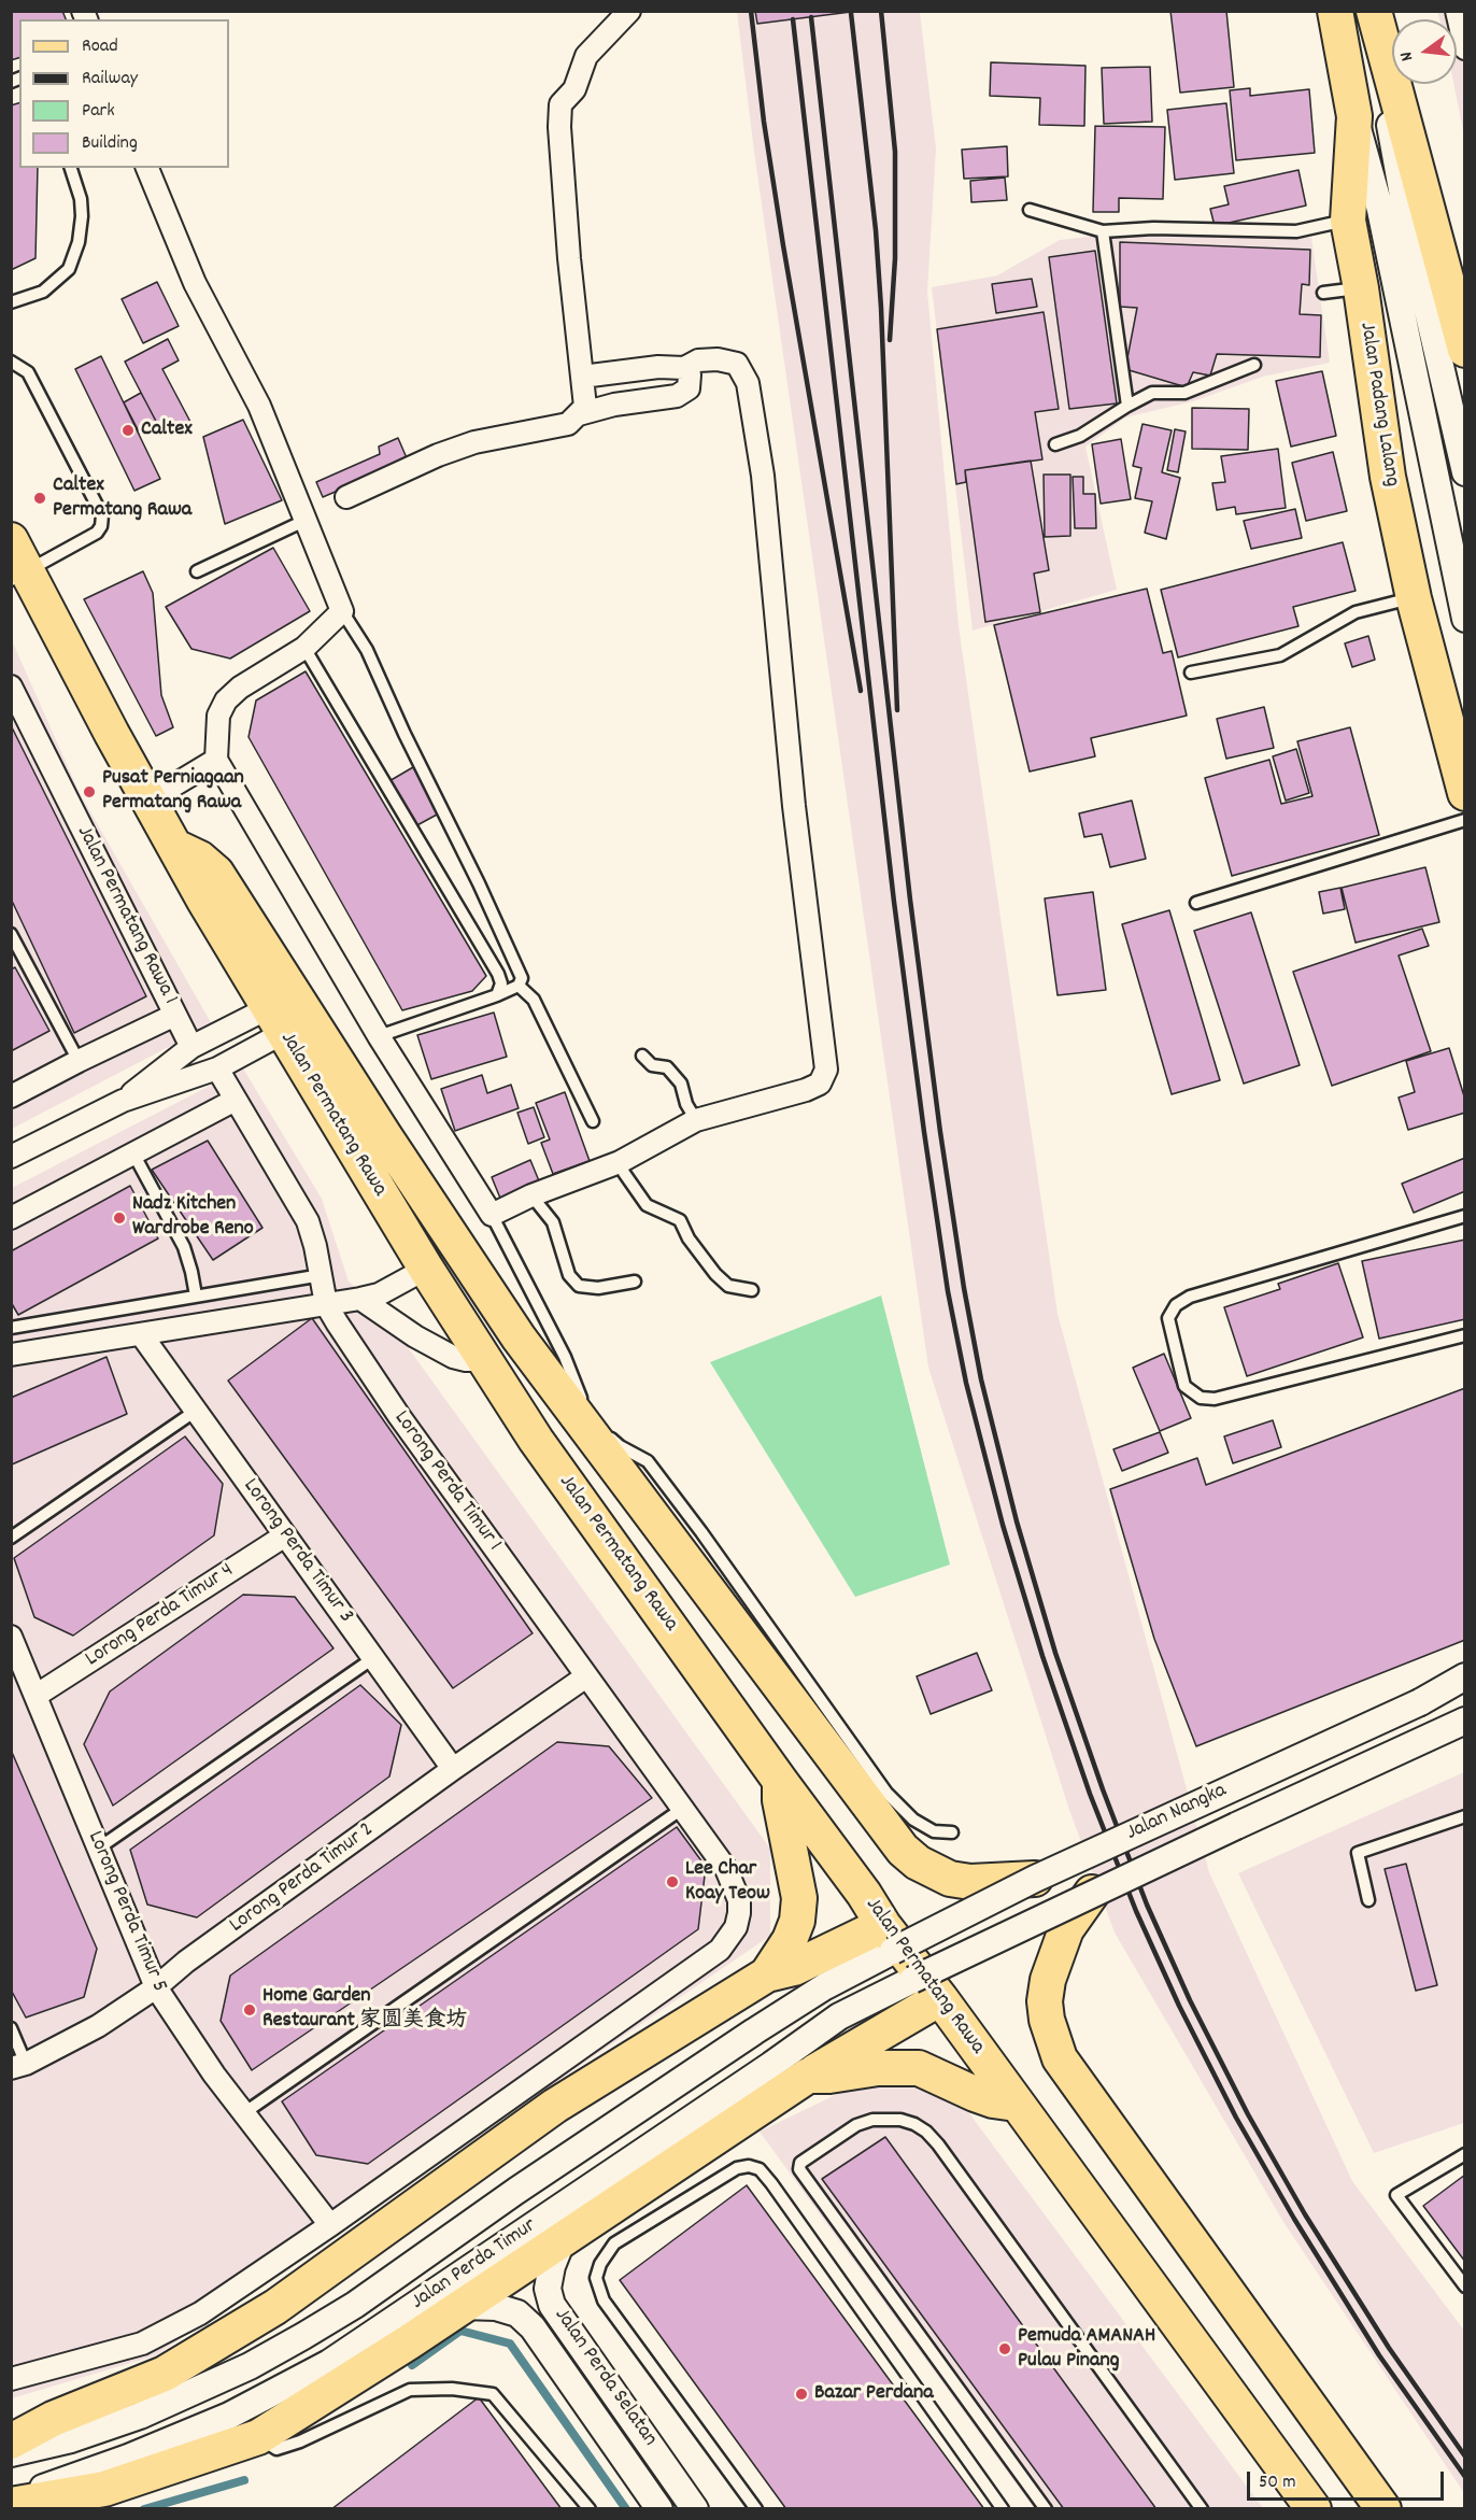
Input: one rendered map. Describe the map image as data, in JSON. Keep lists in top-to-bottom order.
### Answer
{
  "streets": {
    "main road": ["Jalan Padang Lalang", "Jalan Permatang Rawa"],
    "street": [
      "Jalan Permatang Rawa 1",
      "Lorong Perda Timur 1",
      "Lorong Perda Timur 3",
      "Lorong Perda Timur 4",
      "Jalan Nangka",
      "Lorong Perda Timur 2",
      "Lorong Perda Timur 5",
      "Jalan Perda Timur",
      "Jalan Perda Selatan"
    ]
  },
  "crossings": [
    ["Jalan Permatang Rawa", "Jalan Nangka"],
    ["Jalan Permatang Rawa", "Jalan Perda Timur"],
    ["Lorong Perda Timur 1", "Lorong Perda Timur 2"],
    ["Lorong Perda Timur 1", "Lorong Perda Timur 5"],
    ["Lorong Perda Timur 3", "Lorong Perda Timur 4"],
    ["Lorong Perda Timur 3", "Lorong Perda Timur 2"],
    ["Lorong Perda Timur 4", "Lorong Perda Timur 5"],
    ["Jalan Nangka", "Jalan Perda Timur"],
    ["Lorong Perda Timur 2", "Lorong Perda Timur 5"]
  ],
  "places": [
    "Caltex",
    "Caltex Permatang Rawa",
    "Pusat Perniagaan Permatang Rawa",
    "Nadz Kitchen Wardrobe Reno",
    "Lee Char Koay Teow",
    "Home Garden Restaurant 家圆美食坊",
    "Pemuda AMANAH Pulau Pinang",
    "Bazar Perdana"
  ],
  "legend": [
    "Road",
    "Railway",
    "Park",
    "Building"
  ],
  "scale_bar": "50 m",
  "north": "left"
}
